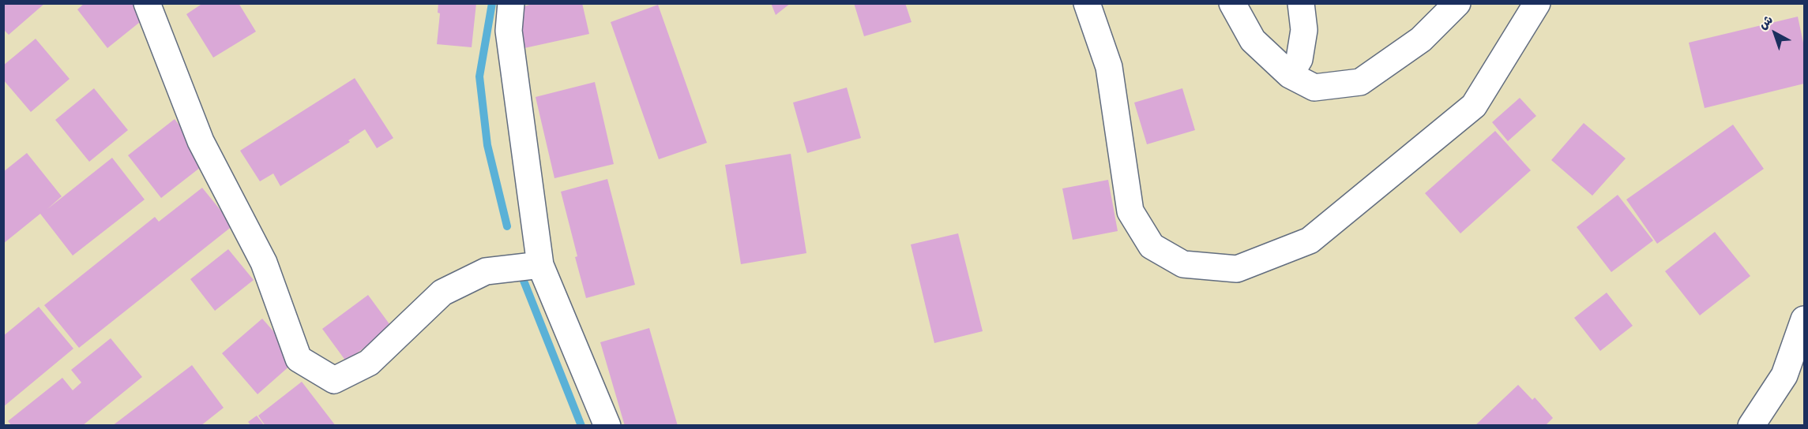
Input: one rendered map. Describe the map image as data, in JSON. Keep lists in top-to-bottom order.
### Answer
{
  "north": "top left"
}
